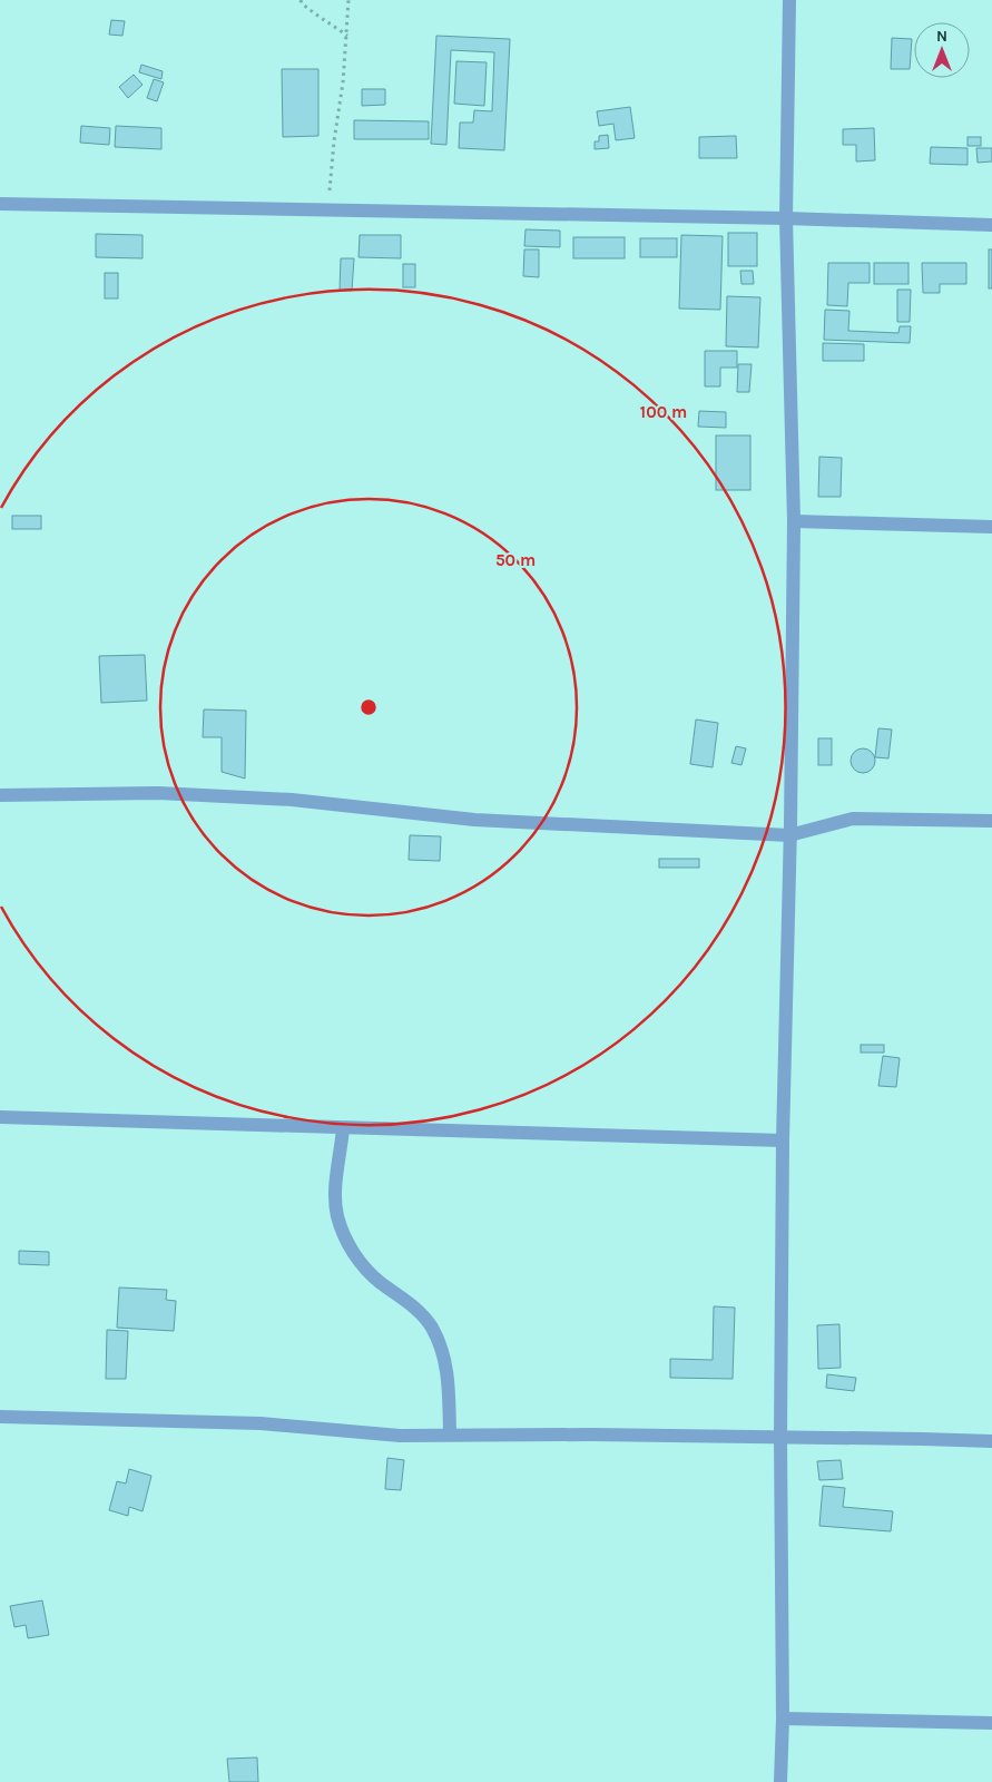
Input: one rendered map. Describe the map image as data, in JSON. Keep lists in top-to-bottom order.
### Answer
{
  "north": "top",
  "rings": ["100 m", "50 m"]
}
